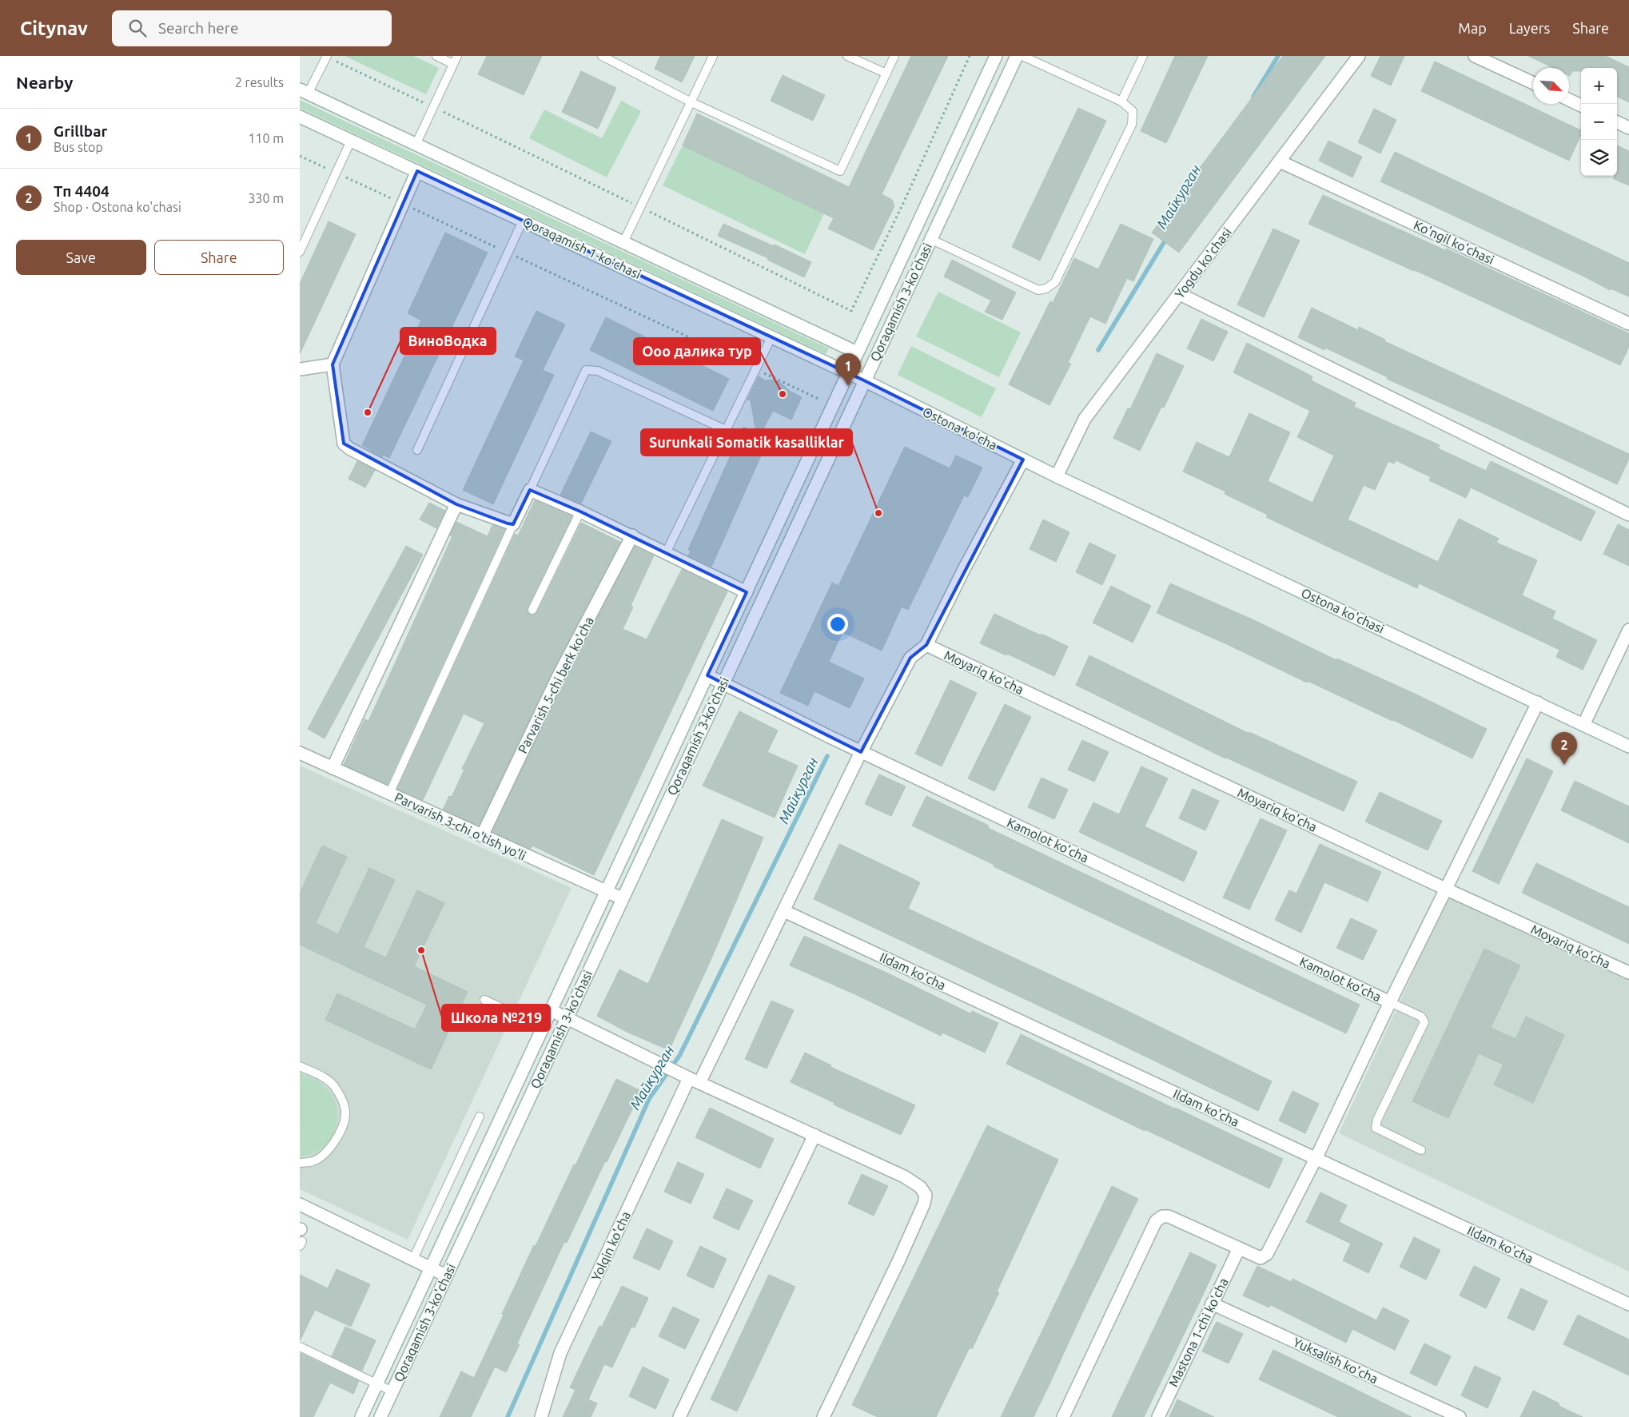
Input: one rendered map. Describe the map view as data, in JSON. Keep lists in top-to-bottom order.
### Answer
{
  "streets": {
    "street": [
      "Ko'ngil ko'chasi",
      "Qoraqamish 1-koʻchasi",
      "Yogdu ko'chasi",
      "Qoraqamish 3-ko'chasi",
      "Ostona ko'cha",
      "Ostona ko'chasi",
      "Moyariq ko'cha",
      "Parvarish 5-chi berk ko'cha",
      "Parvarish 3-chi o'tish yo'li",
      "Kamolot ko'cha",
      "Ildam ko'cha",
      "Yolqin ko'cha",
      "Mastona 1-chi ko'cha",
      "Yuksalish ko'cha"
    ]
  },
  "crossings": [
    ["Ko'ngil ko'chasi", "Yogdu ko'chasi"],
    ["Qoraqamish 1-koʻchasi", "Qoraqamish 3-ko'chasi"],
    ["Qoraqamish 1-koʻchasi", "Ostona ko'cha"],
    ["Yogdu ko'chasi", "Ostona ko'cha"],
    ["Yogdu ko'chasi", "Ostona ko'chasi"],
    ["Qoraqamish 3-ko'chasi", "Ostona ko'cha"],
    ["Qoraqamish 3-ko'chasi", "Parvarish 3-chi o'tish yo'li"],
    ["Qoraqamish 3-ko'chasi", "Kamolot ko'cha"],
    ["Ostona ko'cha", "Ostona ko'chasi"],
    ["Moyariq ko'cha", "Yolqin ko'cha"],
    ["Parvarish 5-chi berk ko'cha", "Parvarish 3-chi o'tish yo'li"],
    ["Kamolot ko'cha", "Yolqin ko'cha"],
    ["Ildam ko'cha", "Yolqin ko'cha"],
    ["Mastona 1-chi ko'cha", "Yuksalish ko'cha"]
  ],
  "water": ["Майкурган"],
  "places": [
    "Ооо далика тур",
    "ВиноВодка",
    "Surunkali Somatik kasalliklar",
    "Школа №219"
  ],
  "north": "bottom right",
  "page": {
    "header": "Citynav",
    "search": "Search here",
    "nav": ["Map", "Layers", "Share"],
    "heading": ["Nearby", "2 results"],
    "map_buttons": ["+", "−"],
    "list": [
      {
        "mark": "1",
        "name": "Grillbar",
        "note": "Bus stop",
        "value": "110 m"
      },
      {
        "mark": "2",
        "name": "Тп 4404",
        "note": "Shop · Ostona ko'chasi",
        "value": "330 m"
      }
    ],
    "buttons": ["Save", "Share"],
    "pins": ["1", "2"]
  }
}
